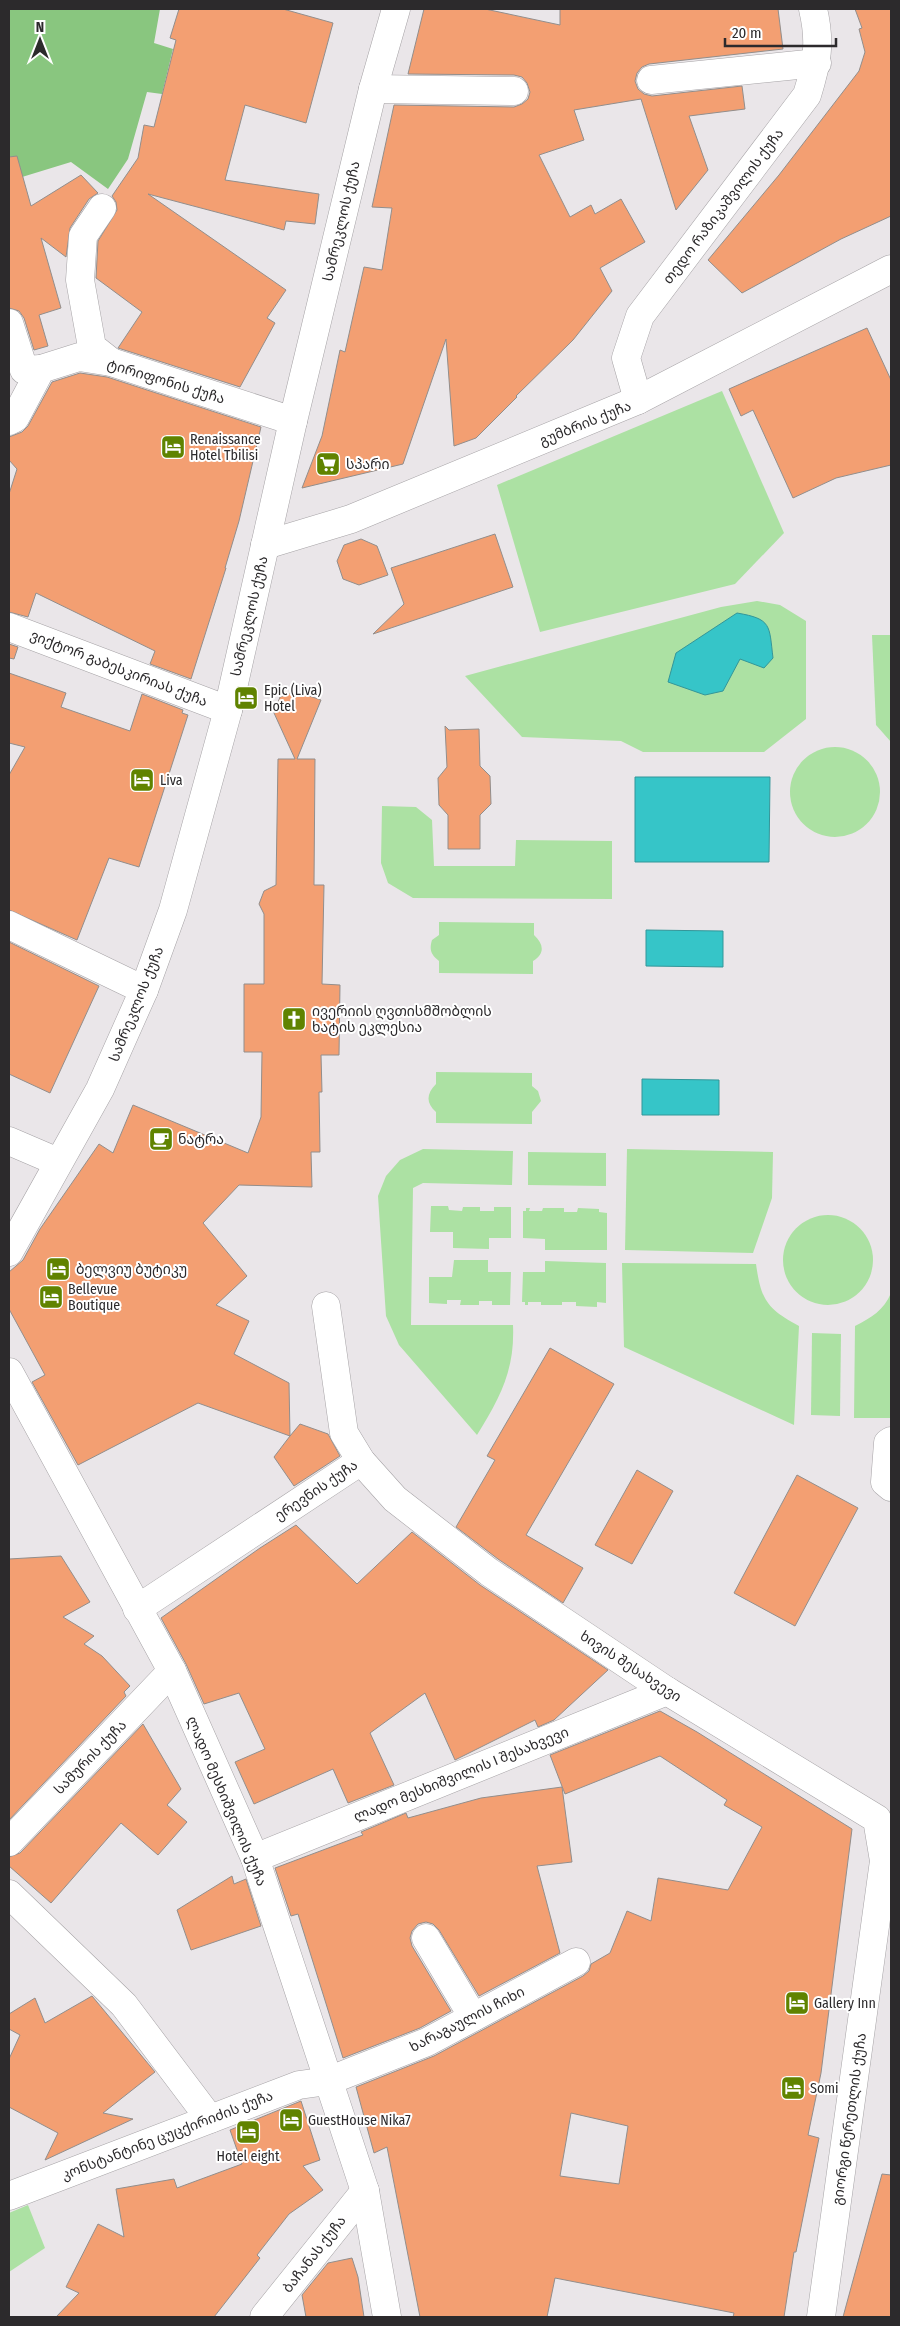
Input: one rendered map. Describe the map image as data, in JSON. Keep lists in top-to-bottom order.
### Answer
{
  "streets": {
    "street": [
      "თედო რაზიკაშვილის ქუჩა",
      "სამრეკლოს ქუჩა",
      "ტირიფონის ქუჩა",
      "გუმბრის ქუჩა",
      "ვიქტორ გაბესკირიას ქუჩა",
      "ერევნის ქუჩა",
      "ხივის შესახვევი",
      "სამურის ქუჩა",
      "ლადო მესხიშვილის I შესახვევი",
      "ლადო მესხიშვილის ქუჩა",
      "ხარაგაულის ჩიხი",
      "გიორგი წერეთლის ქუჩა",
      "კონსტანტინე ცუცქირიძის ქუჩა",
      "ბაჩანას ქუჩა"
    ]
  },
  "crossings": [
    ["თედო რაზიკაშვილის ქუჩა", "გუმბრის ქუჩა"],
    ["სამრეკლოს ქუჩა", "ტირიფონის ქუჩა"],
    ["სამრეკლოს ქუჩა", "გუმბრის ქუჩა"],
    ["სამრეკლოს ქუჩა", "ვიქტორ გაბესკირიას ქუჩა"],
    ["ერევნის ქუჩა", "ხივის შესახვევი"],
    ["ერევნის ქუჩა", "ლადო მესხიშვილის ქუჩა"],
    ["ხივის შესახვევი", "ლადო მესხიშვილის I შესახვევი"],
    ["ხივის შესახვევი", "გიორგი წერეთლის ქუჩა"],
    ["სამურის ქუჩა", "ლადო მესხიშვილის ქუჩა"],
    ["ლადო მესხიშვილის I შესახვევი", "ლადო მესხიშვილის ქუჩა"],
    ["ლადო მესხიშვილის ქუჩა", "ხარაგაულის ჩიხი"],
    ["ლადო მესხიშვილის ქუჩა", "კონსტანტინე ცუცქირიძის ქუჩა"],
    ["ლადო მესხიშვილის ქუჩა", "ბაჩანას ქუჩა"],
    ["ხარაგაულის ჩიხი", "კონსტანტინე ცუცქირიძის ქუჩა"]
  ],
  "places": {
    "hotel": [
      "Renaissance Hotel Tbilisi",
      "Epic (Liva) Hotel",
      "Liva",
      "ბელვიუ ბუტიკუ",
      "Bellevue Boutique",
      "Gallery Inn",
      "Somi",
      "GuestHouse Nika7",
      "Hotel eight"
    ],
    "supermarket": ["სპარი"],
    "church": ["ივერიის ღვთისმშობლის ხატის ეკლესია"],
    "cafe": ["ნატრა"]
  },
  "scale_bar": "20 m",
  "north": "top"
}
